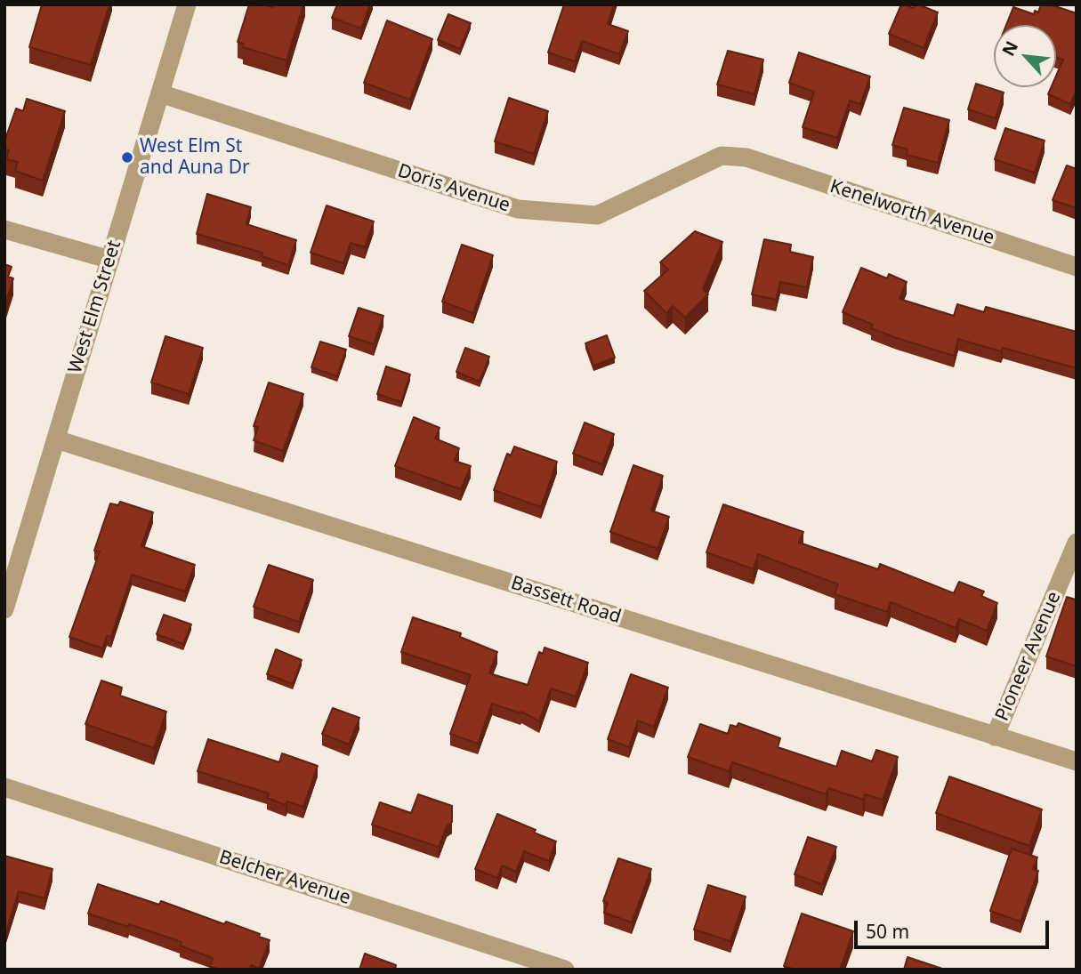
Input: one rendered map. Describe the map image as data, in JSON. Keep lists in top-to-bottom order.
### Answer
{
  "streets": {
    "street": [
      "Doris Avenue",
      "Kenelworth Avenue",
      "West Elm Street",
      "Bassett Road",
      "Pioneer Avenue",
      "Belcher Avenue"
    ]
  },
  "crossings": [
    ["Doris Avenue", "Kenelworth Avenue"],
    ["Doris Avenue", "West Elm Street"],
    ["West Elm Street", "Bassett Road"],
    ["Bassett Road", "Pioneer Avenue"]
  ],
  "places": ["West Elm St and Auna Dr"],
  "scale_bar": "50 m",
  "north": "top left"
}
